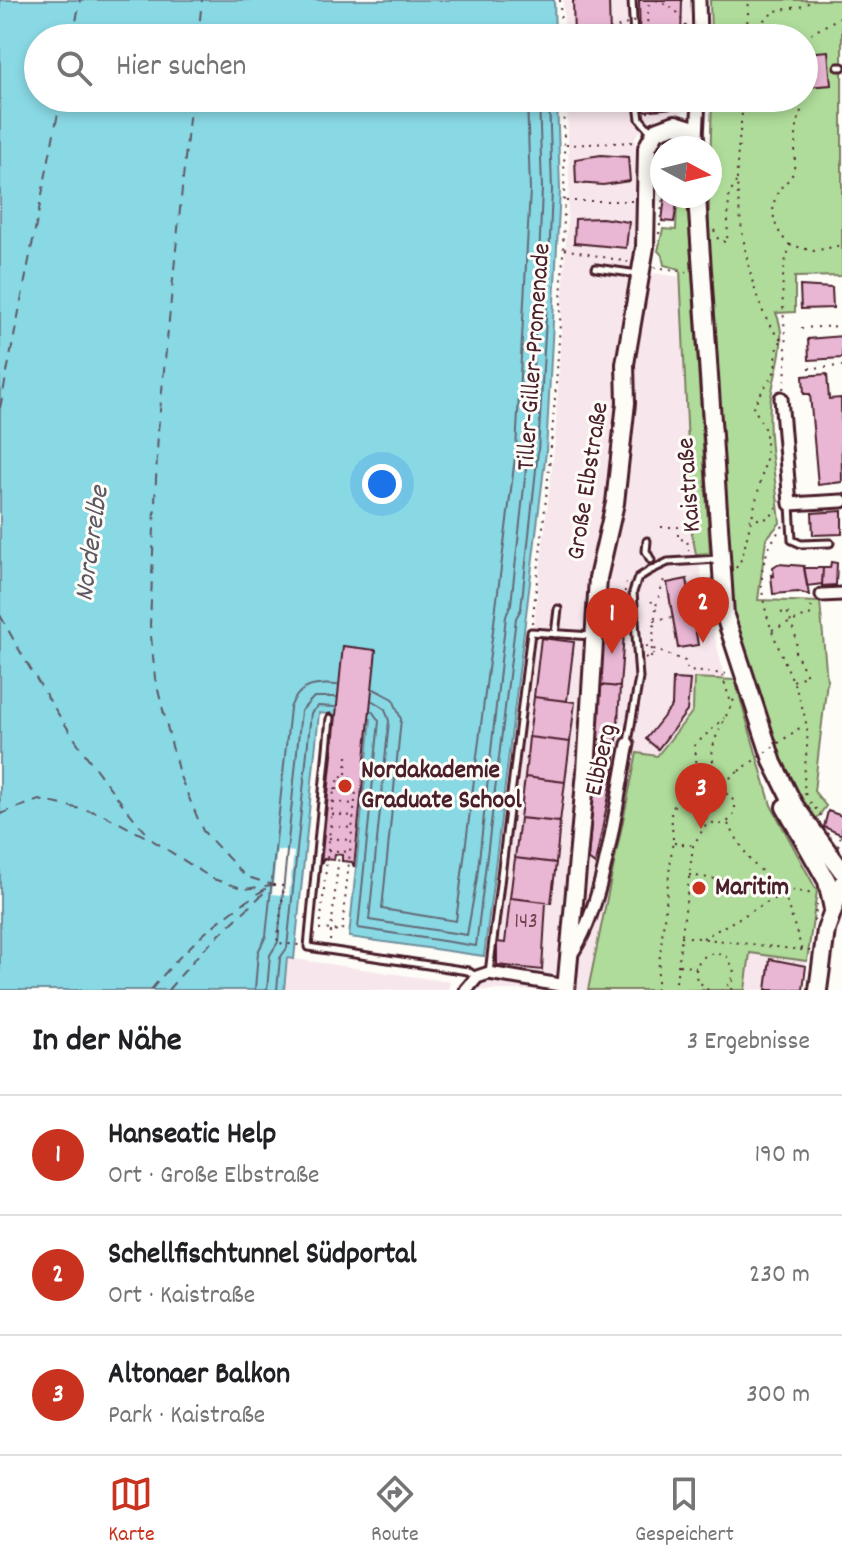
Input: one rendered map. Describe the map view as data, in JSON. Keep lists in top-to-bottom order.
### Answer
{
  "streets": {
    "street": ["Große Elbstraße", "Kaistraße", "Elbberg"],
    "path": ["Tiller-Giller-Promenade"]
  },
  "crossings": [
    ["Große Elbstraße", "Elbberg"],
    ["Kaistraße", "Elbberg"]
  ],
  "water": ["Norderelbe"],
  "places": ["Nordakademie Graduate School", "Maritim"],
  "house_numbers": ["143"],
  "north": "right",
  "page": {
    "search": "Hier suchen",
    "pins": ["2", "1", "3"],
    "heading": ["In der Nähe", "3 Ergebnisse"],
    "list": [
      {
        "mark": "1",
        "name": "Hanseatic Help",
        "note": "Ort · Große Elbstraße",
        "value": "190 m"
      },
      {
        "mark": "2",
        "name": "Schellfischtunnel Südportal",
        "note": "Ort · Kaistraße",
        "value": "230 m"
      },
      {
        "mark": "3",
        "name": "Altonaer Balkon",
        "note": "Park · Kaistraße",
        "value": "300 m"
      }
    ],
    "nav": ["Karte", "Route", "Gespeichert"]
  }
}
